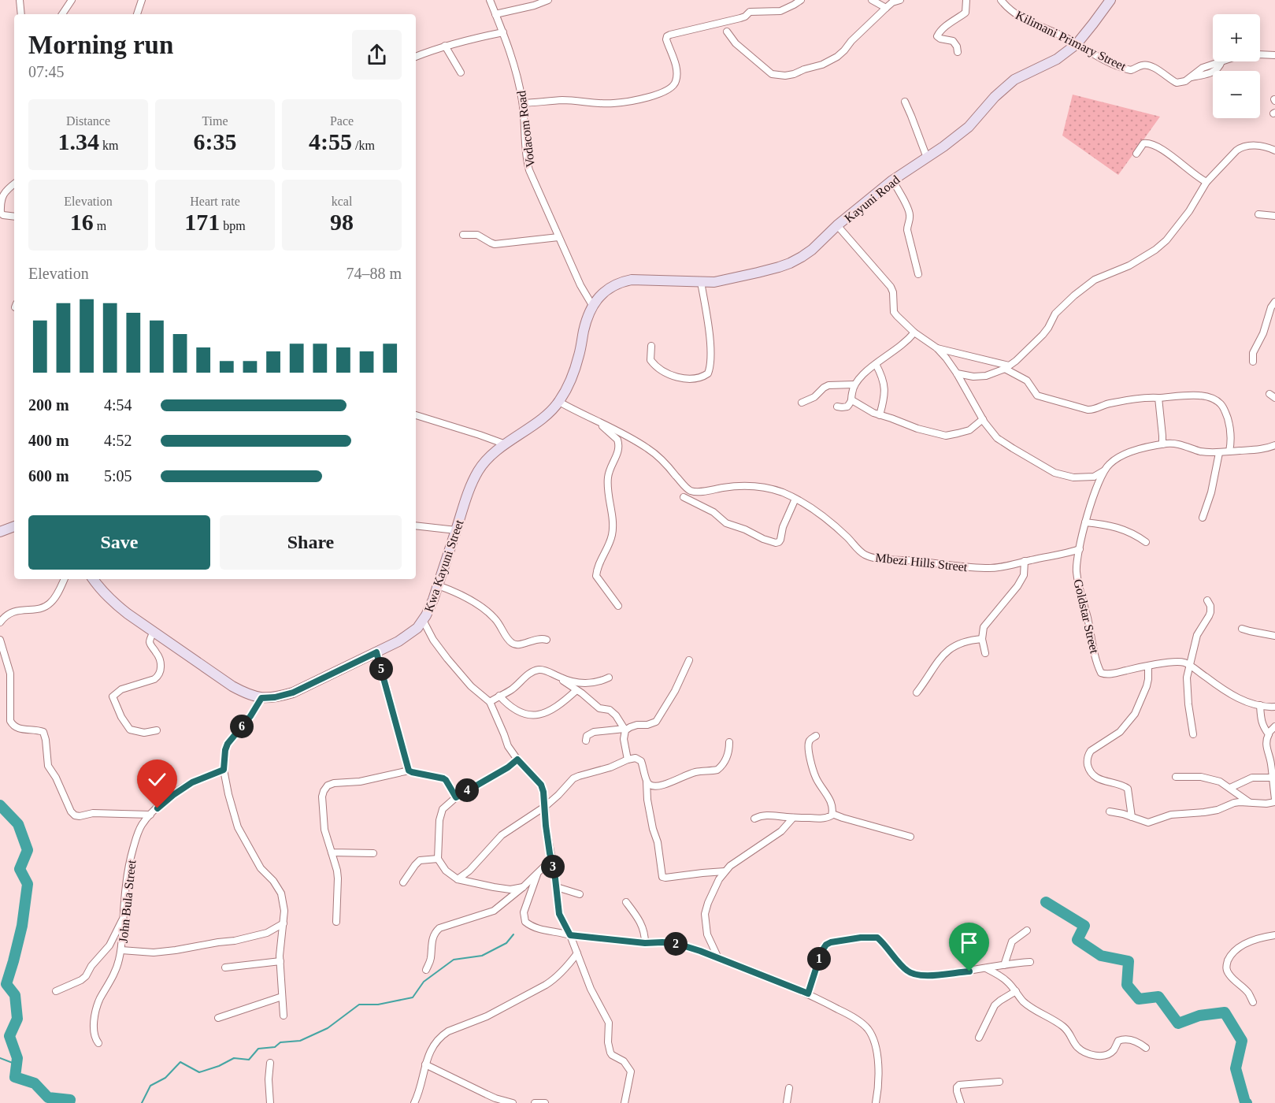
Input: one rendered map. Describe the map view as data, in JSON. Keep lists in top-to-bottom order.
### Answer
{
  "streets": {
    "street": [
      "Kilimani Primary Street",
      "Vodacom Road",
      "Kayuni Road",
      "Mbezi Hills Street",
      "Kwa Kayuni Street",
      "Goldstar Street",
      "John Bula Street"
    ]
  },
  "crossings": [
    ["Kilimani Primary Street", "Kayuni Road"],
    ["Vodacom Road", "Kayuni Road"],
    ["Vodacom Road", "Kwa Kayuni Street"],
    ["Kayuni Road", "Kwa Kayuni Street"],
    ["Mbezi Hills Street", "Kwa Kayuni Street"],
    ["Mbezi Hills Street", "Goldstar Street"]
  ],
  "page": {
    "map_buttons": ["+", "−"],
    "heading": ["Morning run", "07:45"],
    "stats": [
      ["Distance", "1.34 km"],
      ["Time", "6:35"],
      ["Pace", "4:55 /km"],
      ["Elevation", "16 m"],
      ["Heart rate", "171 bpm"],
      ["kcal", "98"]
    ],
    "chart": ["Elevation", "74–88 m"],
    "list": [
      {
        "name": "200 m",
        "note": "4:54"
      },
      {
        "name": "400 m",
        "note": "4:52"
      },
      {
        "name": "600 m",
        "note": "5:05"
      }
    ],
    "buttons": ["Save", "Share"],
    "pins": [
      "5",
      "6",
      "4",
      "3",
      "2",
      "1"
    ]
  }
}
